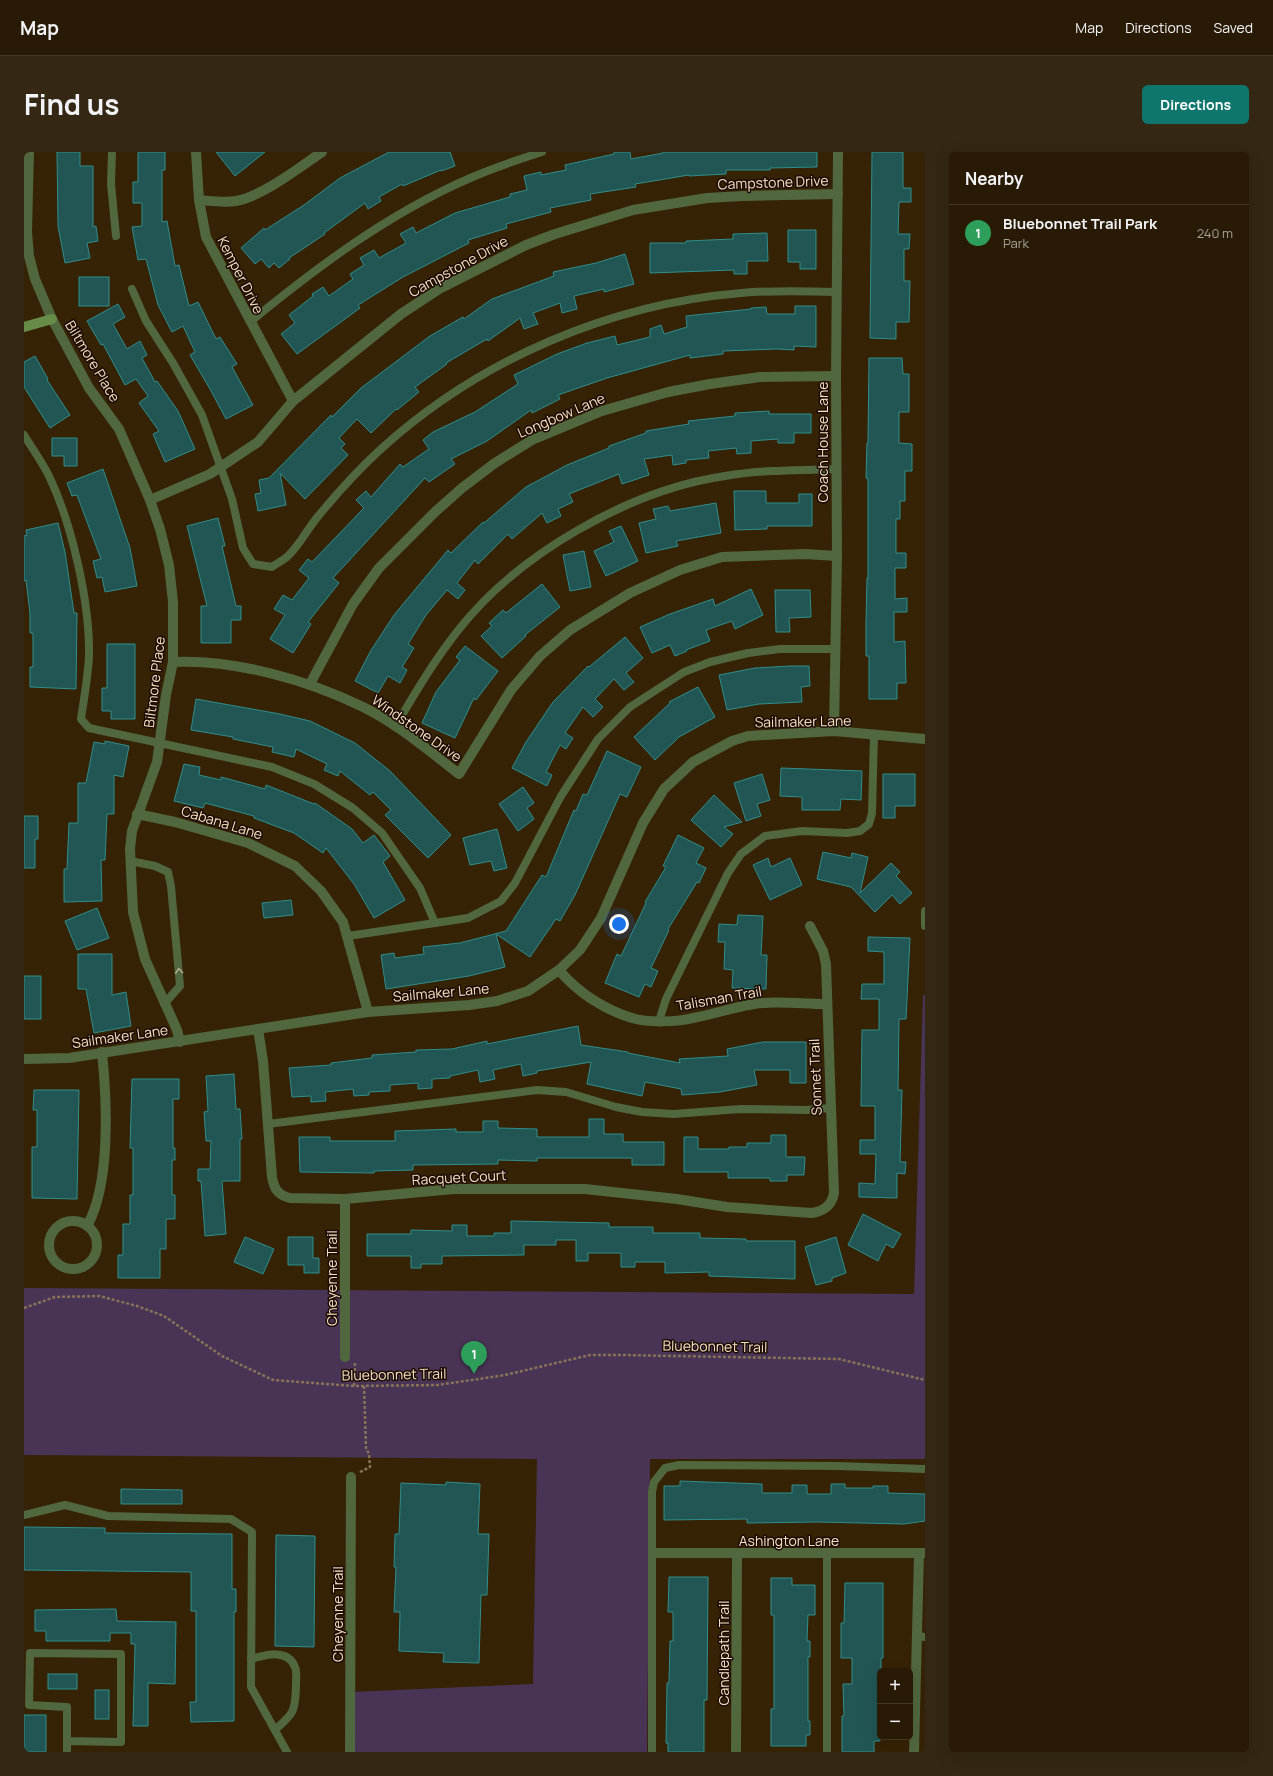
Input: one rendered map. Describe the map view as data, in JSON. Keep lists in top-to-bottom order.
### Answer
{
  "streets": {
    "street": [
      "Campstone Drive",
      "Kemper Drive",
      "Biltmore Place",
      "Longbow Lane",
      "Coach House Lane",
      "Sailmaker Lane",
      "Windstone Drive",
      "Cabana Lane",
      "Talisman Trail",
      "Sonnet Trail",
      "Racquet Court",
      "Cheyenne Trail",
      "Ashington Lane",
      "Candlepath Trail"
    ],
    "path": ["Bluebonnet Trail"]
  },
  "crossings": [
    ["Campstone Drive", "Kemper Drive"],
    ["Campstone Drive", "Biltmore Place"],
    ["Campstone Drive", "Coach House Lane"],
    ["Biltmore Place", "Sailmaker Lane"],
    ["Biltmore Place", "Windstone Drive"],
    ["Biltmore Place", "Cabana Lane"],
    ["Longbow Lane", "Coach House Lane"],
    ["Longbow Lane", "Windstone Drive"],
    ["Coach House Lane", "Sailmaker Lane"],
    ["Coach House Lane", "Windstone Drive"],
    ["Sailmaker Lane", "Cabana Lane"],
    ["Sailmaker Lane", "Talisman Trail"],
    ["Sailmaker Lane", "Racquet Court"],
    ["Talisman Trail", "Sonnet Trail"],
    ["Sonnet Trail", "Racquet Court"],
    ["Racquet Court", "Cheyenne Trail"],
    ["Ashington Lane", "Candlepath Trail"]
  ],
  "page": {
    "header": "Map",
    "nav": ["Map", "Directions", "Saved"],
    "title": "Find us",
    "buttons": "Directions",
    "heading": "Nearby",
    "list": [
      {
        "mark": "1",
        "name": "Bluebonnet Trail Park",
        "note": "Park",
        "value": "240 m"
      }
    ],
    "pins": "1",
    "map_buttons": ["+", "−"]
  }
}
